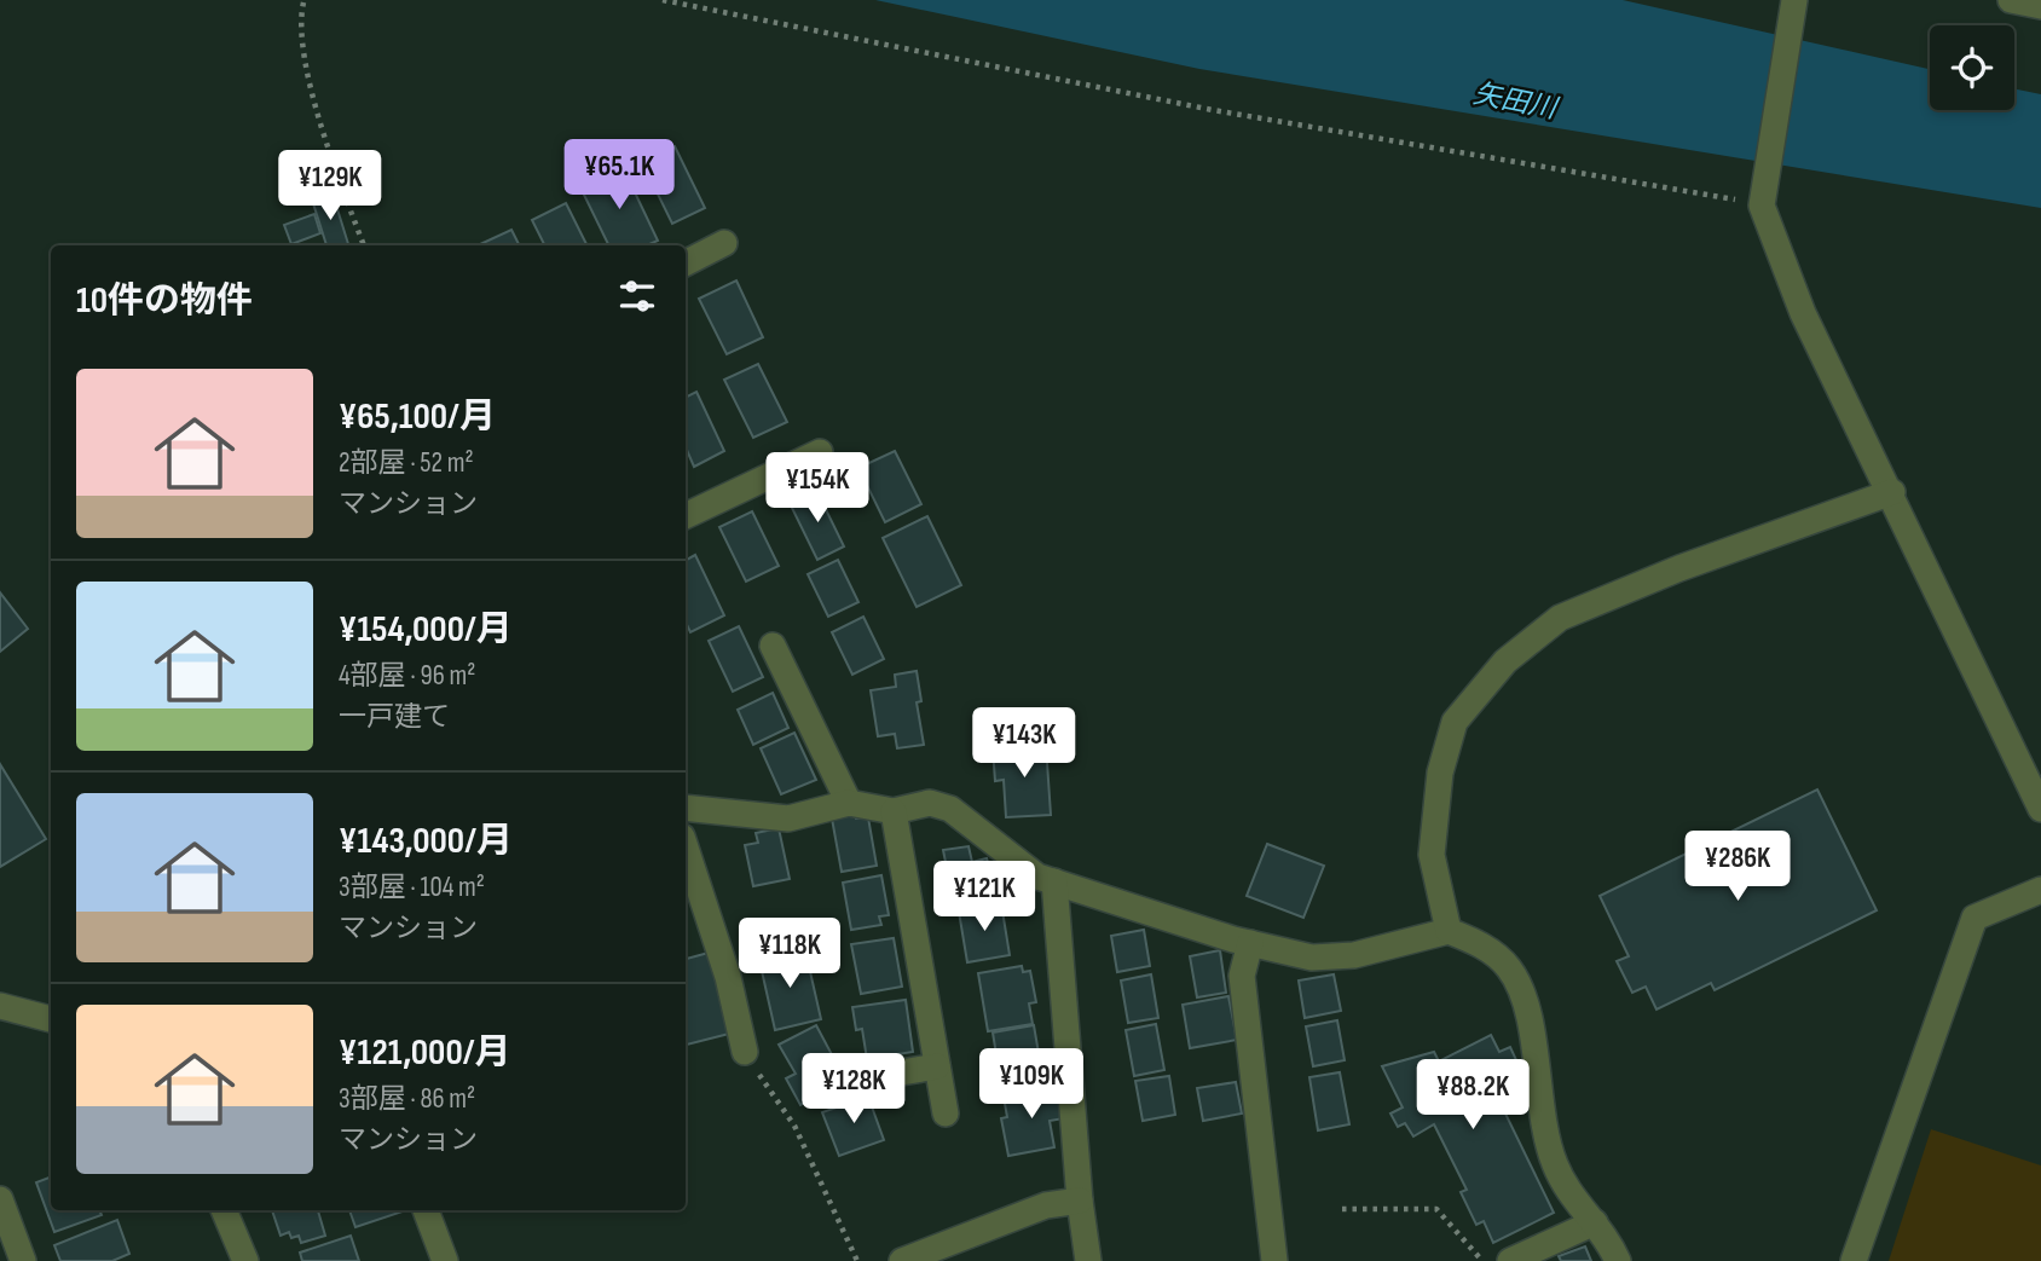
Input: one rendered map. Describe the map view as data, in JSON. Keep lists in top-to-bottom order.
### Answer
{
  "water": ["矢田川"],
  "page": {
    "price": [
      "¥65.1K",
      "¥129K",
      "¥154K",
      "¥143K",
      "¥286K",
      "¥121K",
      "¥118K",
      "¥109K",
      "¥128K",
      "¥88.2K"
    ],
    "heading": "10件の物件",
    "list": [
      {
        "name": "¥65,100/月",
        "note": "2部屋 · 52 m² · マンション"
      },
      {
        "name": "¥154,000/月",
        "note": "4部屋 · 96 m² · 一戸建て"
      },
      {
        "name": "¥143,000/月",
        "note": "3部屋 · 104 m² · マンション"
      },
      {
        "name": "¥121,000/月",
        "note": "3部屋 · 86 m² · マンション"
      }
    ]
  }
}
